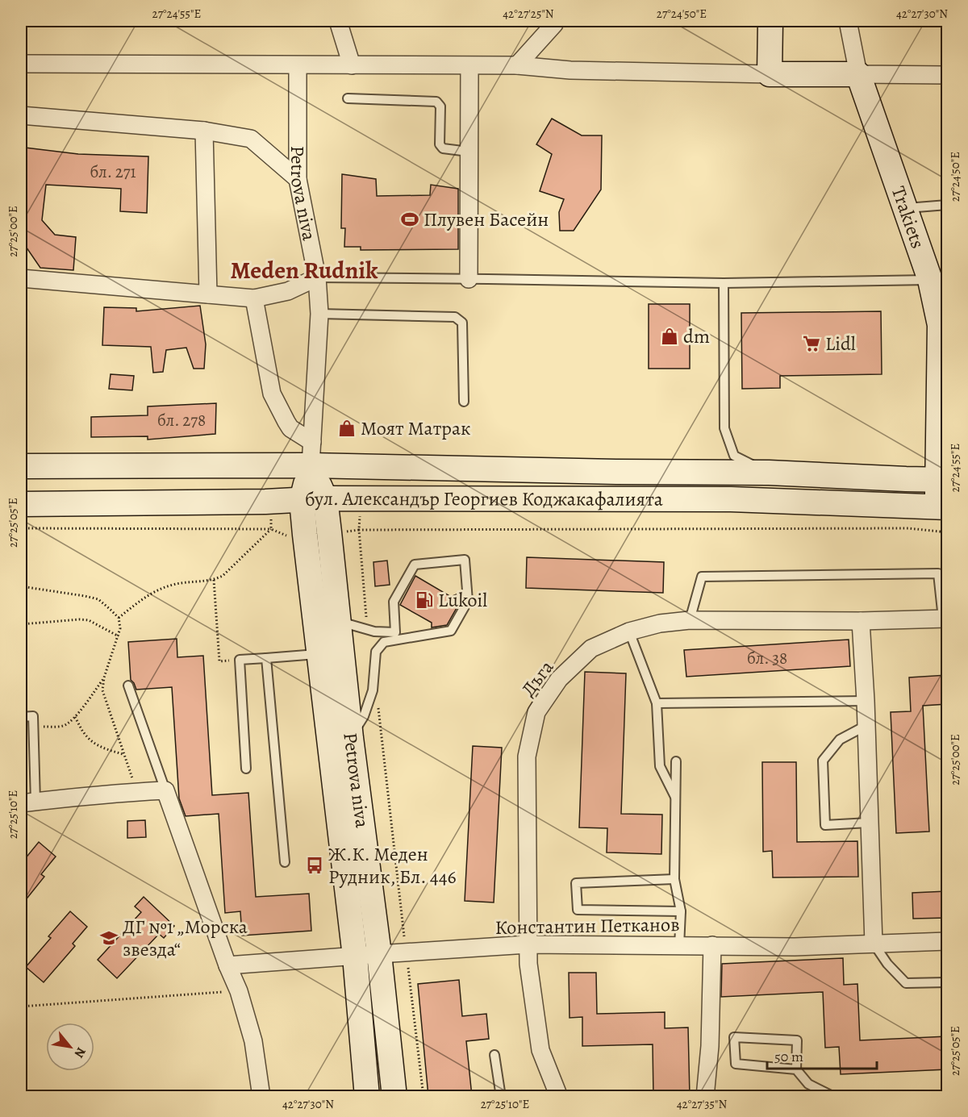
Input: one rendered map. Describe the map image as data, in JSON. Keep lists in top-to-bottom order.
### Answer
{
  "streets": {
    "street": [
      "Petrova niva",
      "Trakiets",
      "бул. Александър Георгиев Коджакафалията",
      "Дъга",
      "Константин Петканов"
    ]
  },
  "crossings": [
    ["Petrova niva", "бул. Александър Георгиев Коджакафалията"],
    ["Petrova niva", "Константин Петканов"],
    ["Trakiets", "бул. Александър Георгиев Коджакафалията"],
    ["Дъга", "Константин Петканов"]
  ],
  "districts": ["Meden Rudnik"],
  "places": {
    "sports": ["Плувен Басейн"],
    "shop": ["dm", "Моят Матрак"],
    "supermarket": ["Lidl"],
    "fuel station": ["Lukoil"],
    "bus stop": ["Ж.К. Меден Рудник, Бл. 446"],
    "school or university": ["ДГ №1 „Морска звезда“"]
  },
  "house_numbers": ["бл. 271", "бл. 278", "бл. 38"],
  "scale_bar": "50 m",
  "north": "bottom right",
  "coordinates": [
    "27°24'55\"E",
    "42°27'25\"N",
    "27°24'50\"E",
    "42°27'30\"N",
    "27°25'00\"E",
    "27°25'05\"E",
    "27°25'10\"E",
    "42°27'35\"N"
  ]
}
